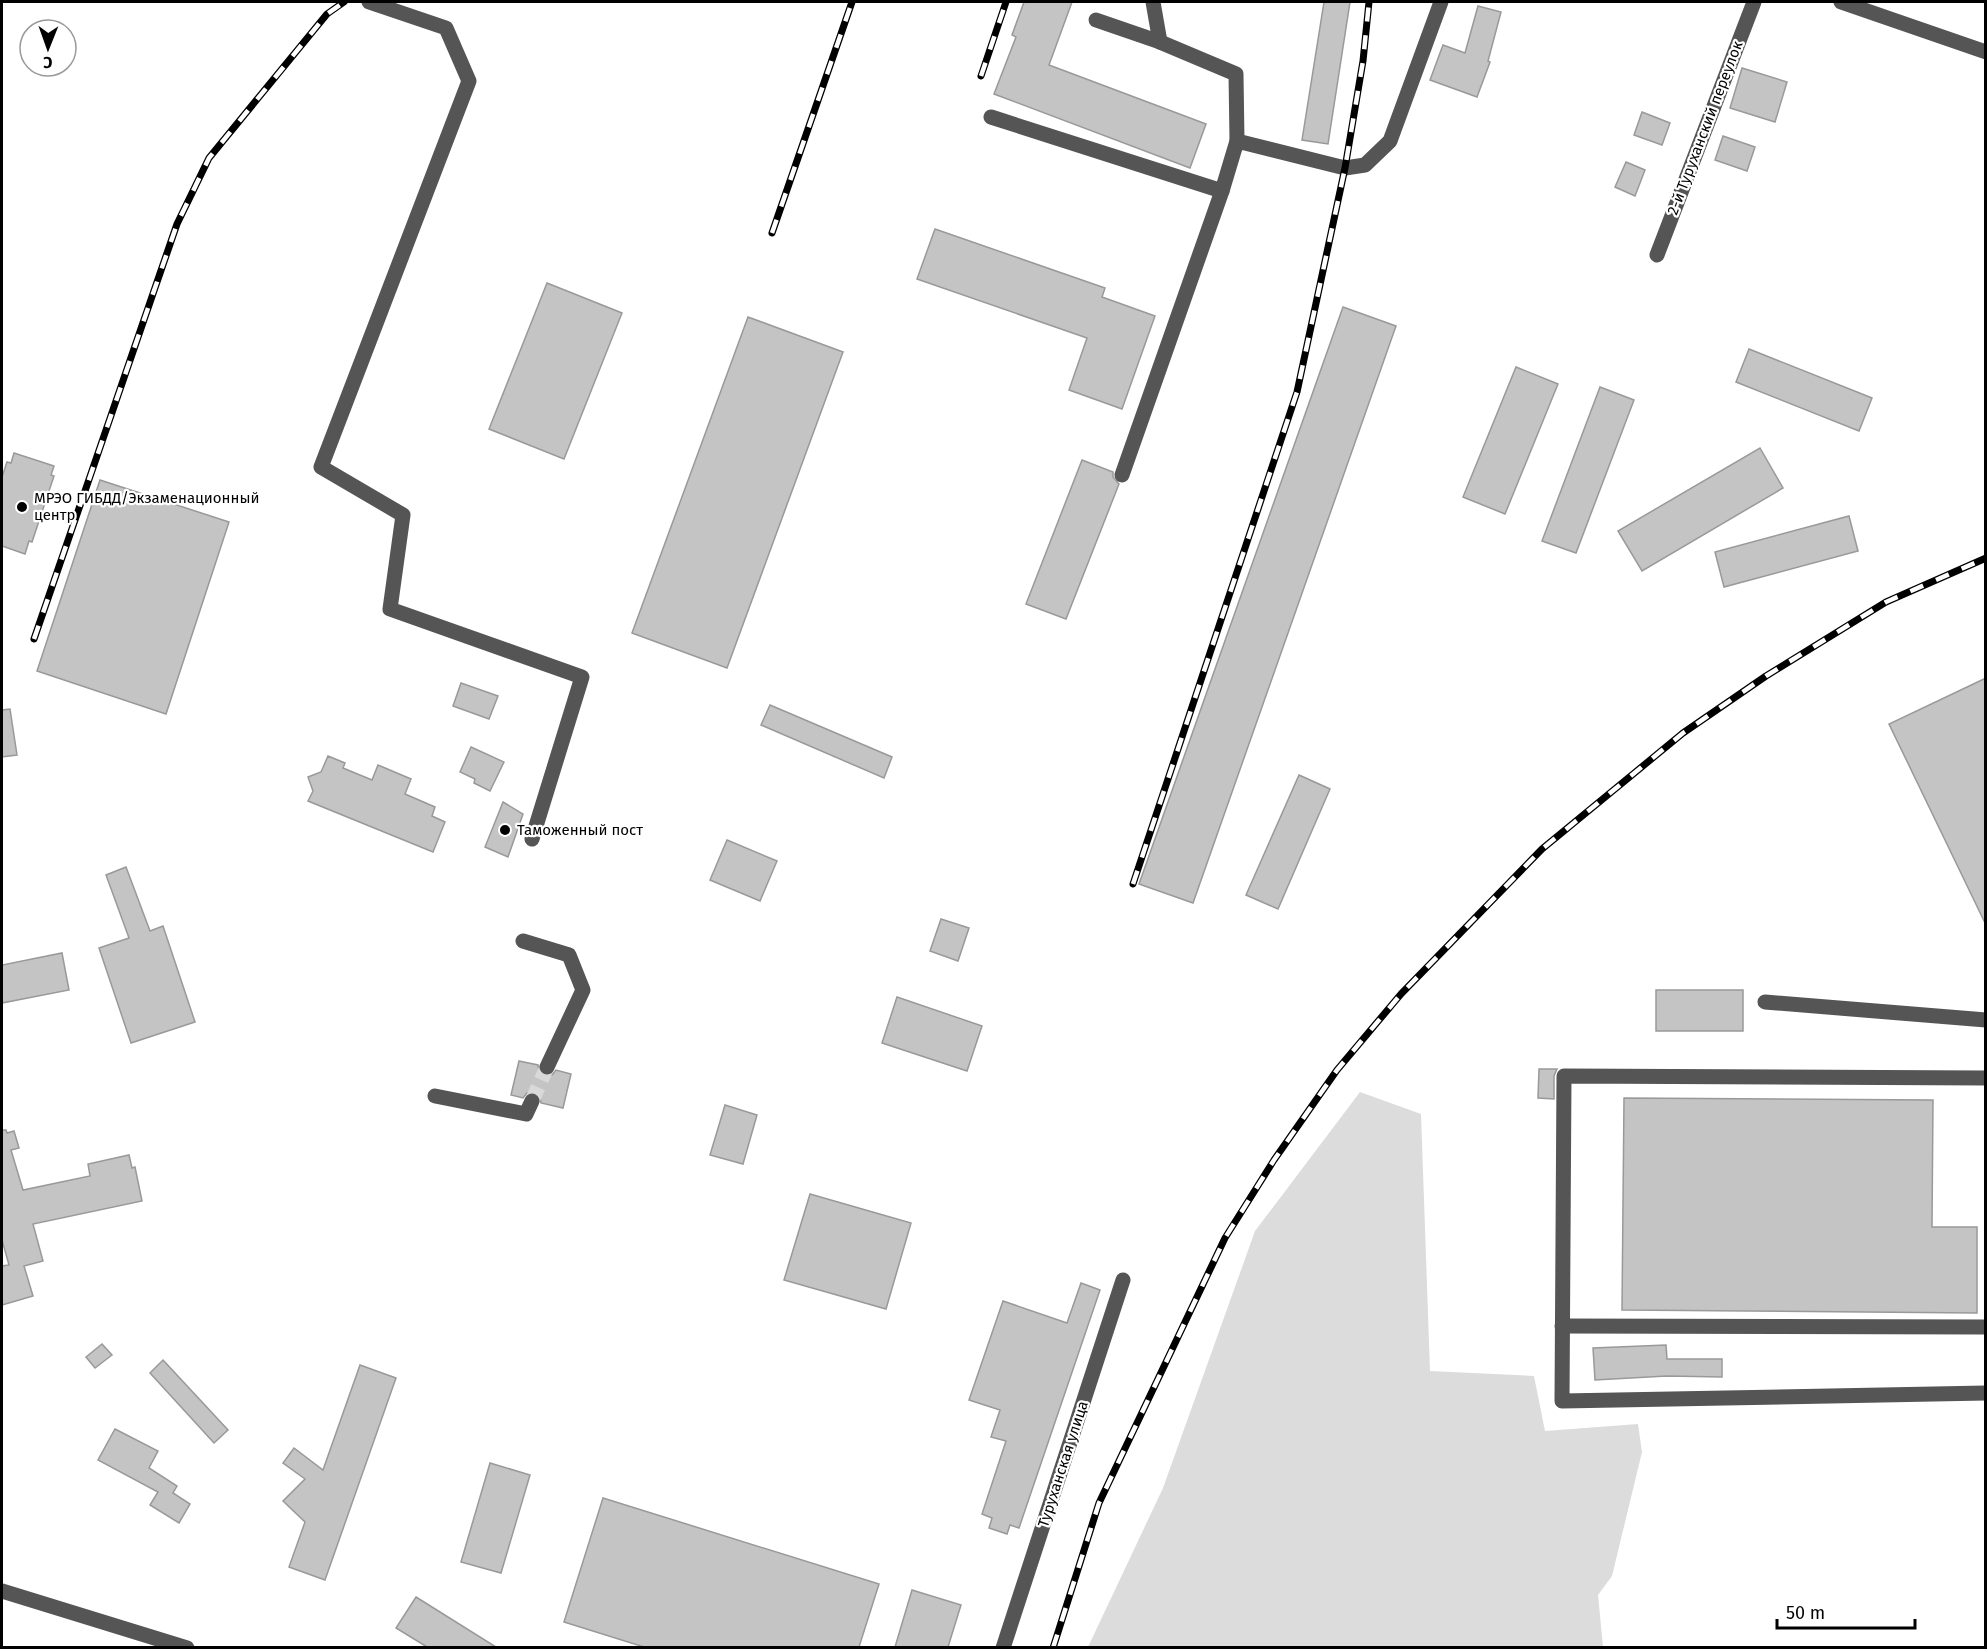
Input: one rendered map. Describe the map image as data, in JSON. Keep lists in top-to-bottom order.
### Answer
{
  "streets": {
    "street": ["2-й Туруханский переулок", "Туруханская улица"]
  },
  "places": ["МРЭО ГИБДД/Экзаменационный центр", "Таможенный пост"],
  "scale_bar": "50 m",
  "north": "bottom"
}
